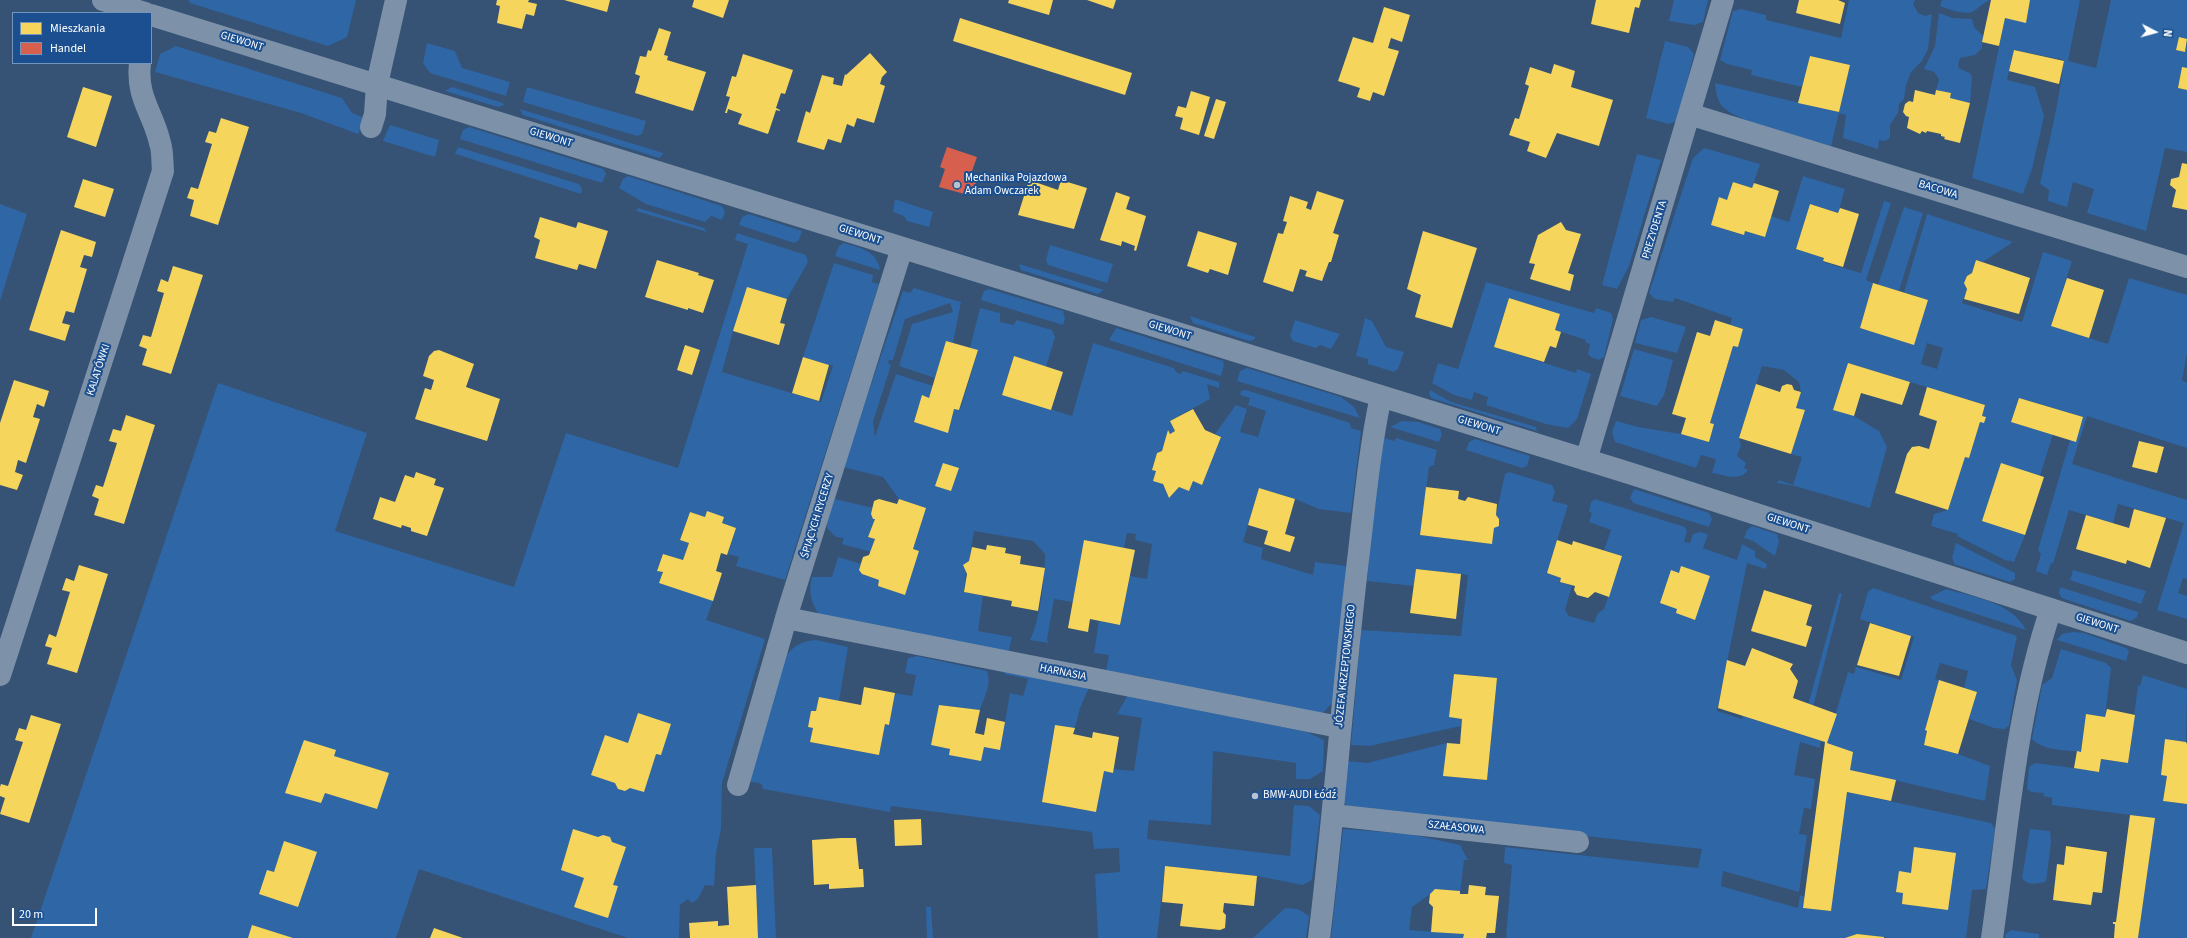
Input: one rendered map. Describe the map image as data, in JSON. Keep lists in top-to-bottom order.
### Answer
{
  "streets": {
    "street": [
      "GIEWONT",
      "BACOWA",
      "PREZYDENTA",
      "KALATÓWKI",
      "ŚPIĄCYCH RYCERZY",
      "JÓZEFA KRZEPTOWSKIEGO",
      "HARNASIA",
      "SZAŁASOWA"
    ]
  },
  "crossings": [
    ["GIEWONT", "PREZYDENTA"],
    ["GIEWONT", "ŚPIĄCYCH RYCERZY"],
    ["GIEWONT", "JÓZEFA KRZEPTOWSKIEGO"],
    ["BACOWA", "PREZYDENTA"],
    ["ŚPIĄCYCH RYCERZY", "HARNASIA"],
    ["JÓZEFA KRZEPTOWSKIEGO", "HARNASIA"],
    ["JÓZEFA KRZEPTOWSKIEGO", "SZAŁASOWA"]
  ],
  "places": ["Mechanika Pojazdowa Adam Owczarek", "BMW-AUDI Łódź"],
  "legend": ["Mieszkania", "Handel"],
  "scale_bar": "20 m",
  "north": "right"
}
